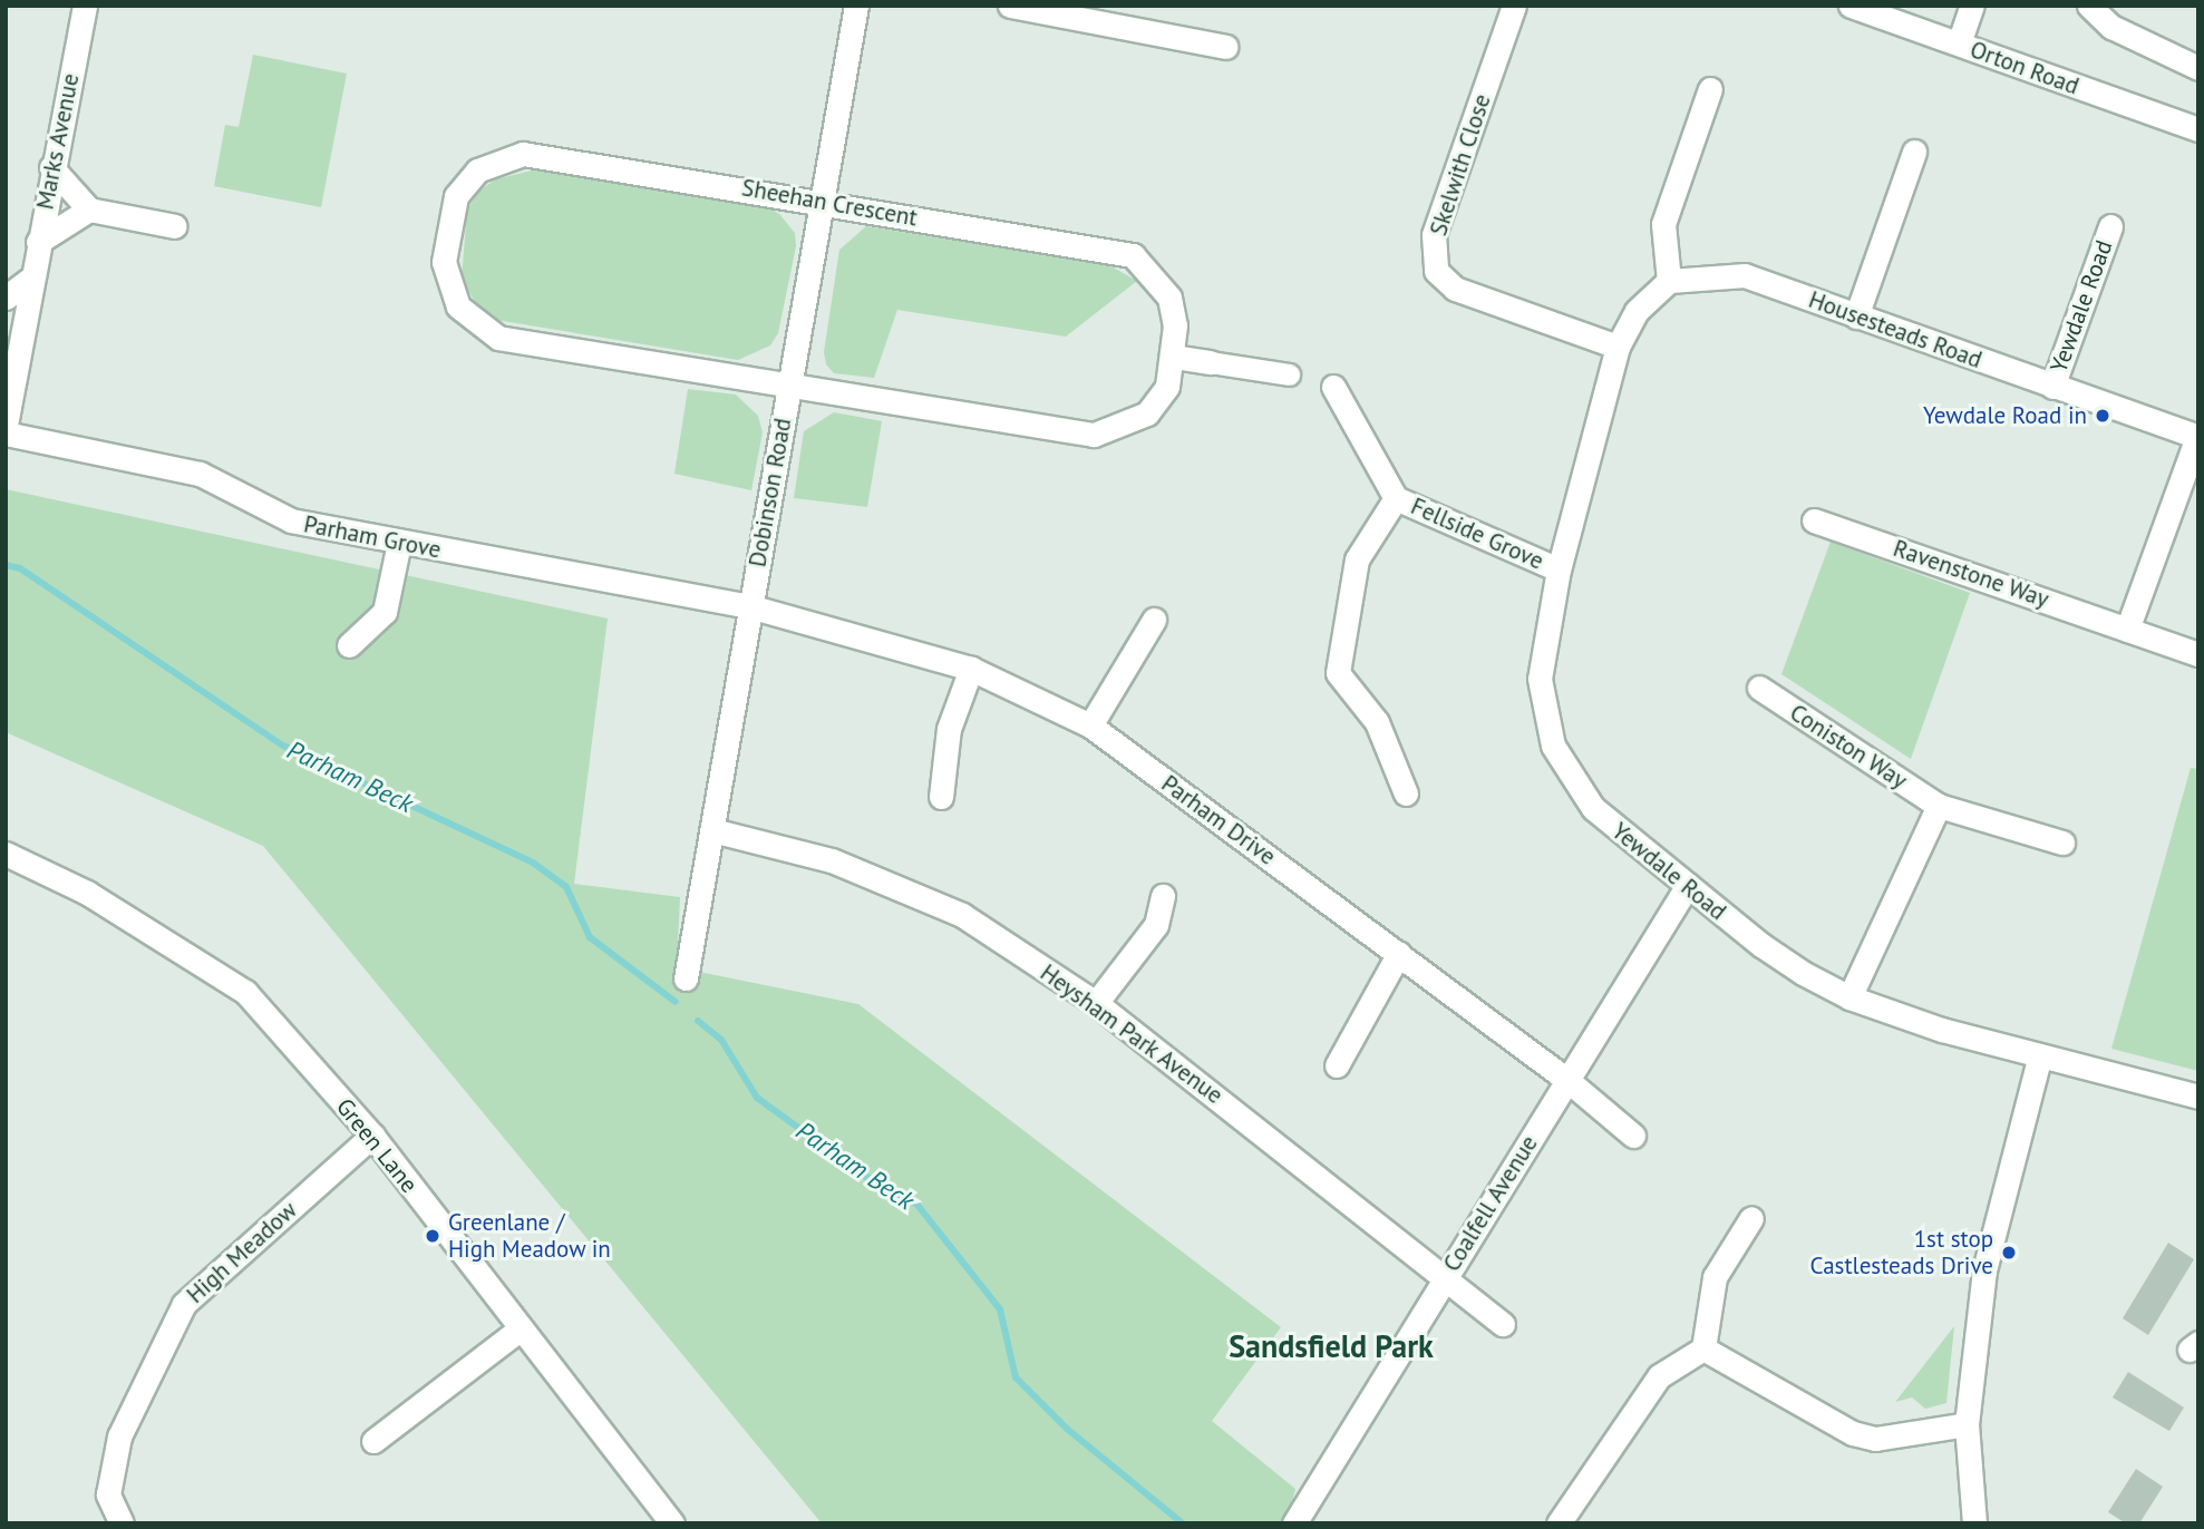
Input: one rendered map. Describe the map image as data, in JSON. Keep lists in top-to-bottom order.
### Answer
{
  "streets": {
    "street": [
      "Orton Road",
      "Marks Avenue",
      "Skelwith Close",
      "Sheehan Crescent",
      "Yewdale Road",
      "Housesteads Road",
      "Dobinson Road",
      "Fellside Grove",
      "Parham Grove",
      "Ravenstone Way",
      "Coniston Way",
      "Parham Drive",
      "Heysham Park Avenue",
      "Green Lane",
      "Coalfell Avenue",
      "High Meadow"
    ]
  },
  "crossings": [
    ["Skelwith Close", "Yewdale Road"],
    ["Sheehan Crescent", "Dobinson Road"],
    ["Yewdale Road", "Housesteads Road"],
    ["Yewdale Road", "Fellside Grove"],
    ["Yewdale Road", "Coalfell Avenue"],
    ["Dobinson Road", "Parham Grove"],
    ["Dobinson Road", "Parham Drive"],
    ["Dobinson Road", "Heysham Park Avenue"],
    ["Parham Grove", "Parham Drive"],
    ["Parham Drive", "Coalfell Avenue"],
    ["Heysham Park Avenue", "Coalfell Avenue"],
    ["Green Lane", "High Meadow"]
  ],
  "districts": ["Sandsfield Park"],
  "water": ["Parham Beck"],
  "places": ["Yewdale Road in", "Greenlane / High Meadow in", "1st stop Castlesteads Drive"]
}
